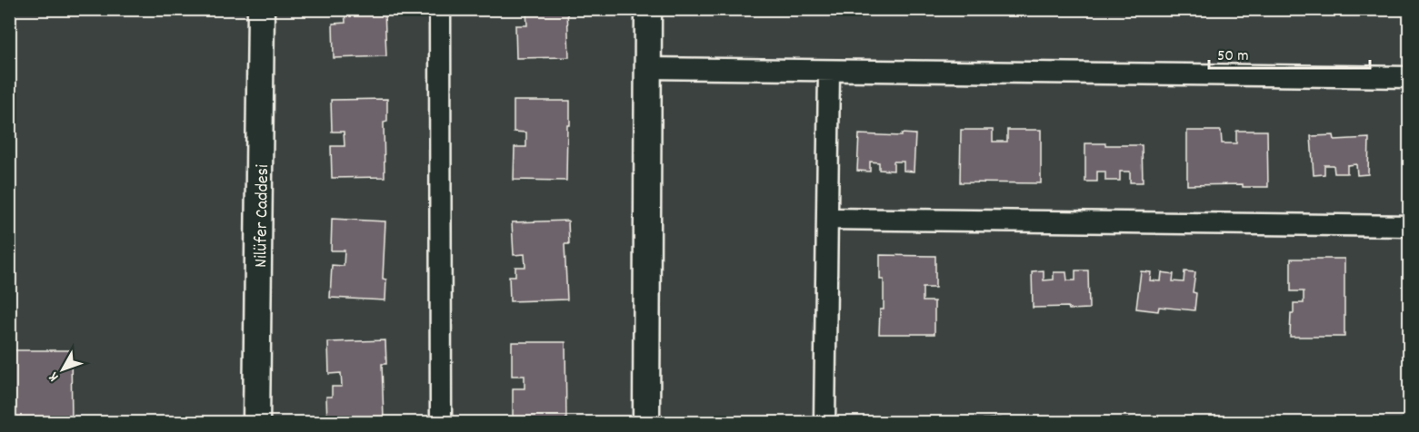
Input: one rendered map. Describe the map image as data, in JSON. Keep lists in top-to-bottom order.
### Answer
{
  "streets": {
    "street": ["Nilüfer Caddesi"]
  },
  "scale_bar": "50 m",
  "north": "bottom left"
}
